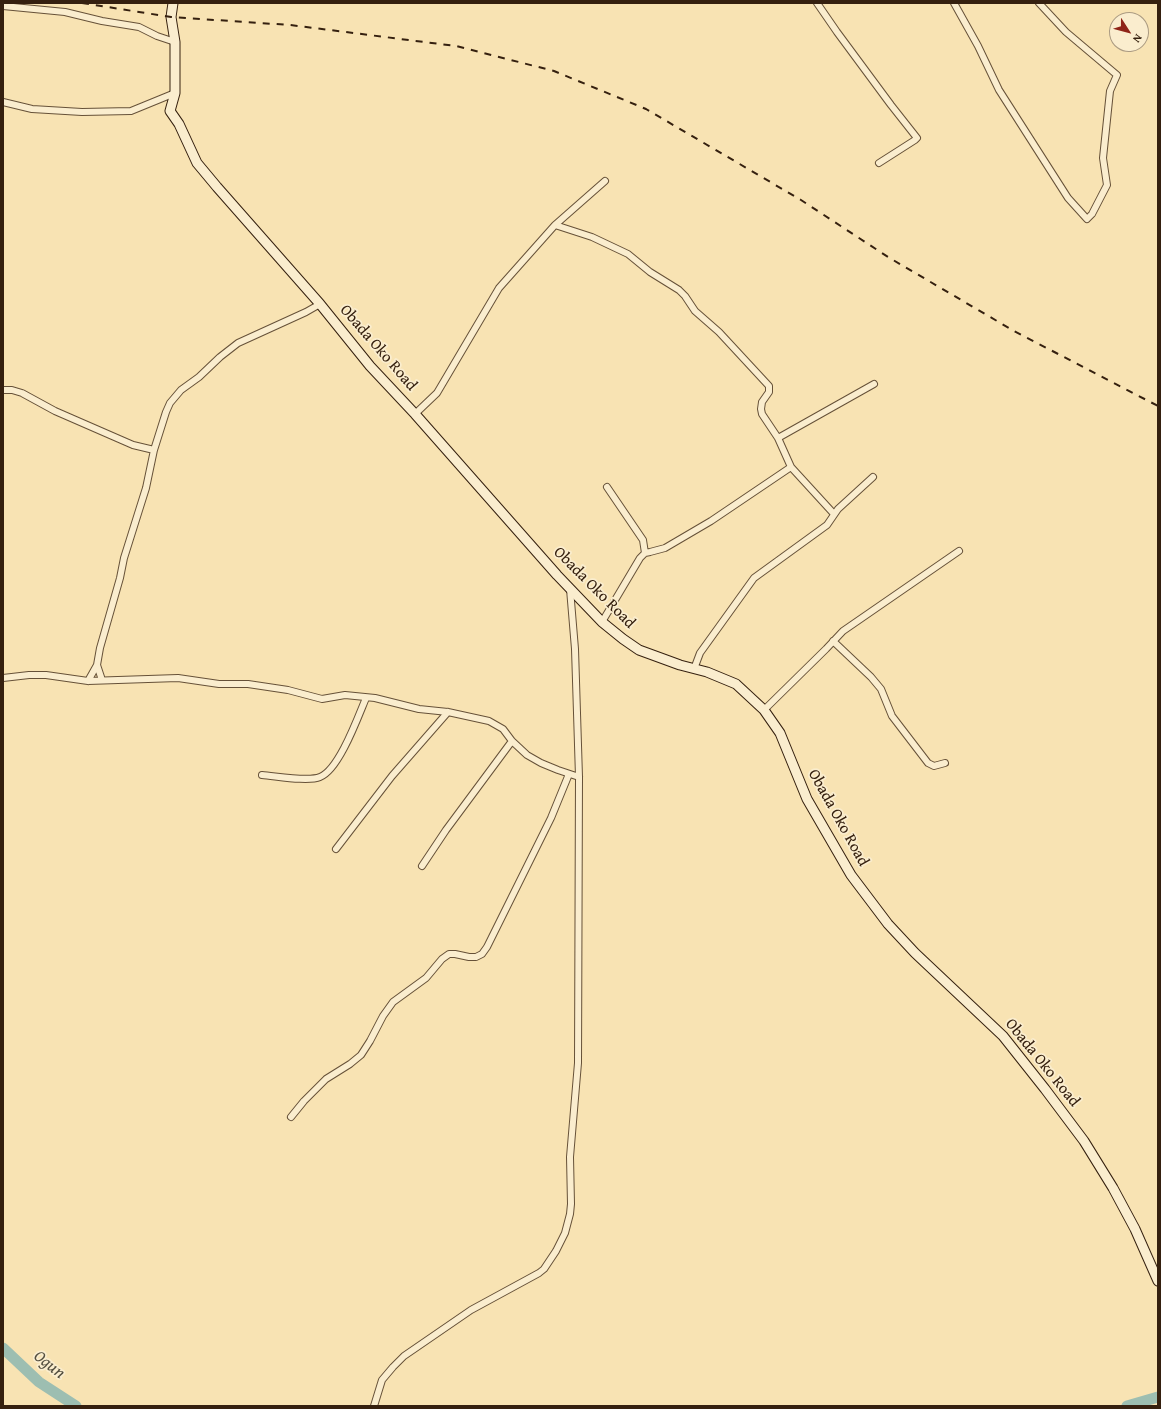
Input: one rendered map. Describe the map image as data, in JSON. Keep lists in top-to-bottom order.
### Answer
{
  "streets": {
    "main road": ["Obada Oko Road"]
  },
  "water": ["Ogun"],
  "north": "bottom right"
}
